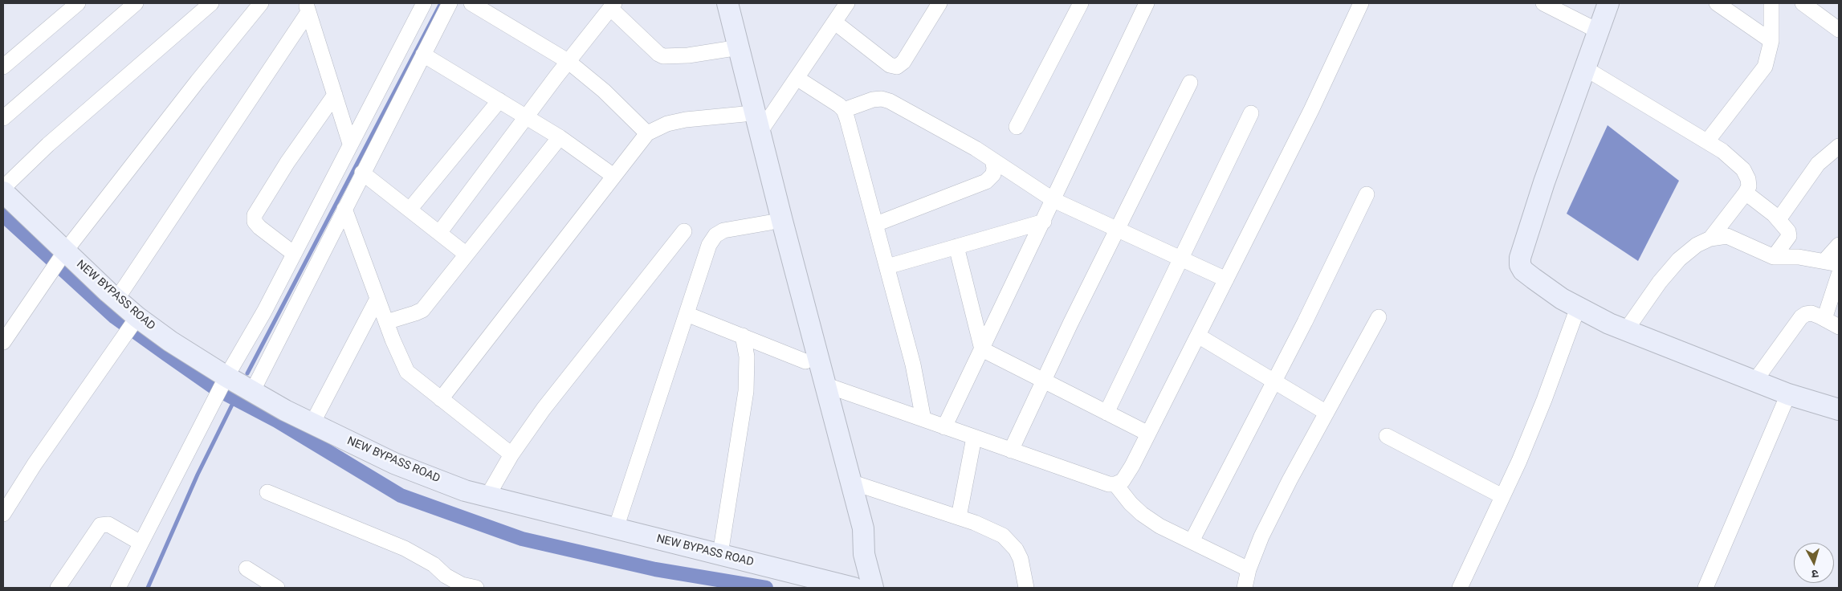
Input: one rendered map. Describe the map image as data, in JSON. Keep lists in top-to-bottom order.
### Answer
{
  "streets": {
    "street": ["NEW BYPASS ROAD"]
  },
  "north": "bottom"
}
